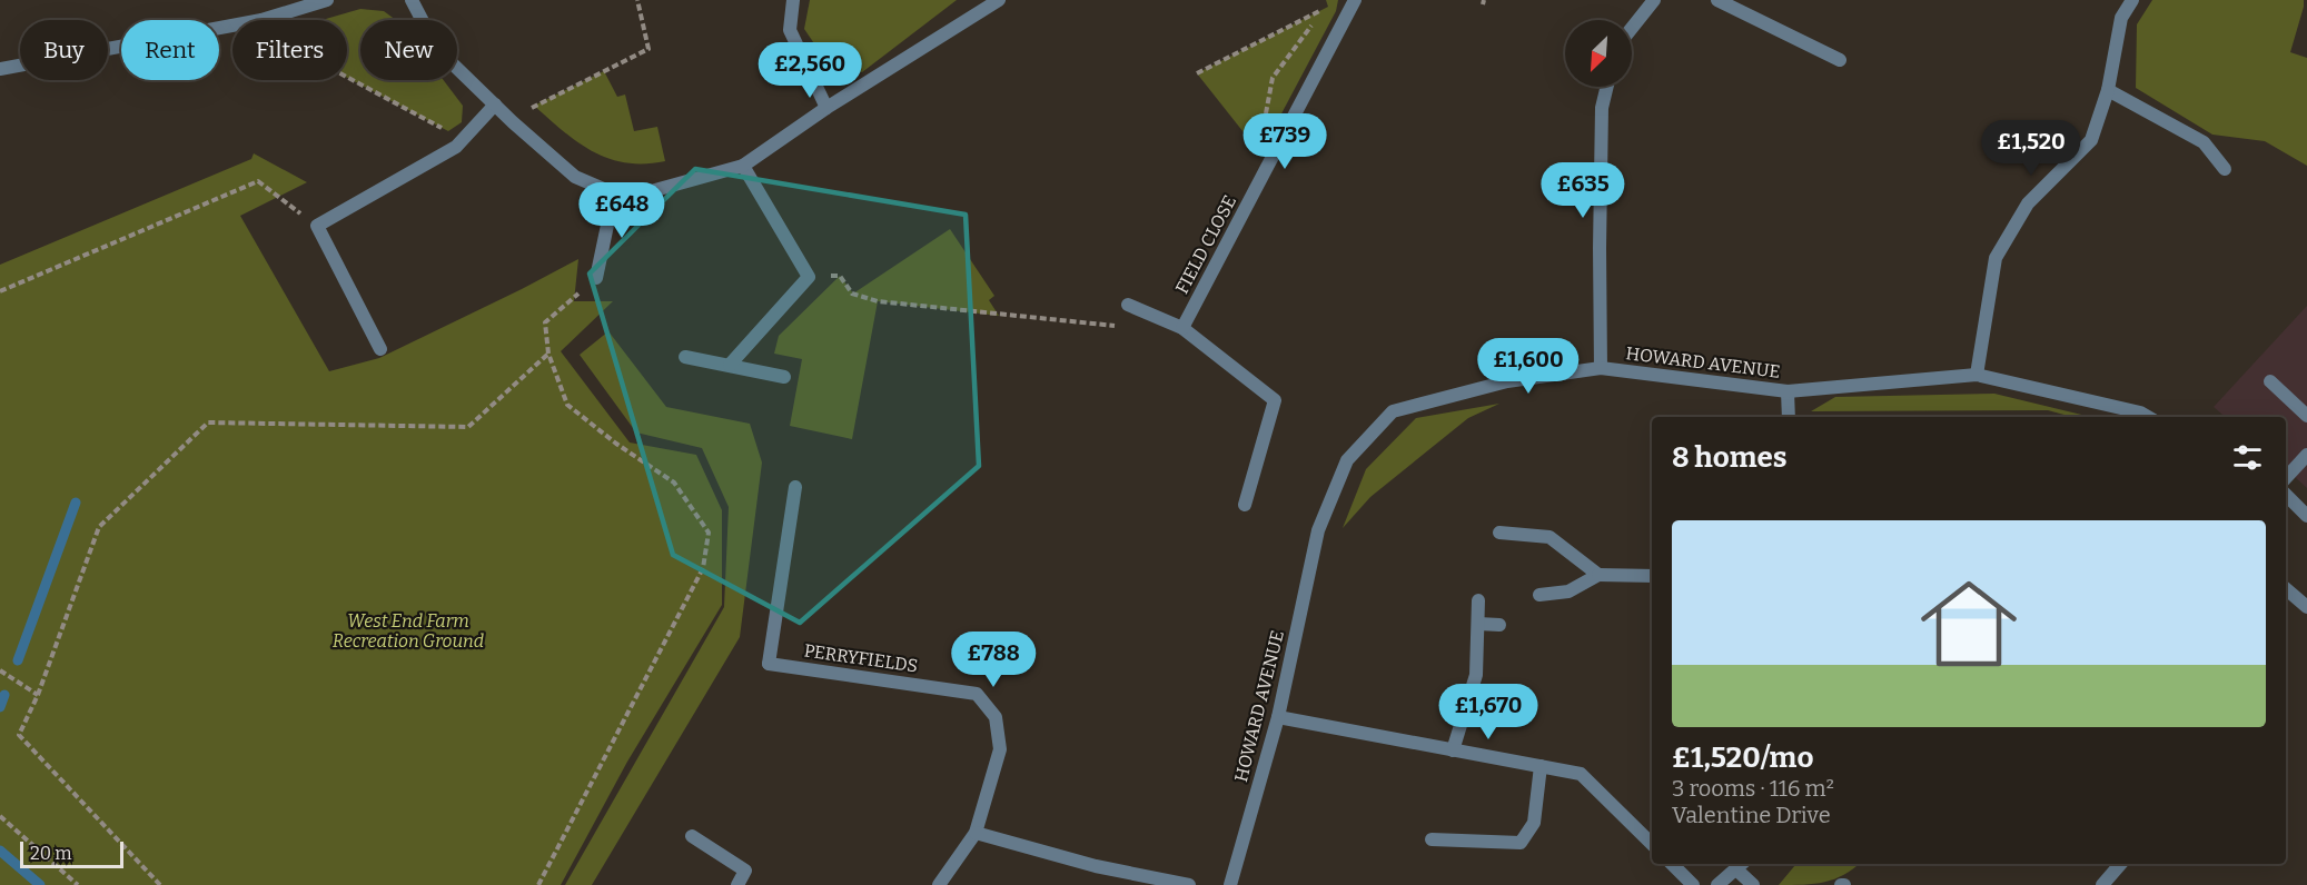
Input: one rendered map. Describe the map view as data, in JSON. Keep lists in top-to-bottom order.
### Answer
{
  "streets": {
    "street": ["FIELD CLOSE", "HOWARD AVENUE", "PERRYFIELDS"]
  },
  "parks": ["West End Farm Recreation Ground"],
  "scale_bar": "20 m",
  "north": "bottom left",
  "page": {
    "chip": [
      "Buy",
      "Rent",
      "Filters",
      "New"
    ],
    "price": [
      "£2,560",
      "£739",
      "£1,520",
      "£635",
      "£648",
      "£1,600",
      "£788",
      "£1,670"
    ],
    "heading": "8 homes",
    "list": [
      {
        "name": "£1,520/mo",
        "note": "3 rooms · 116 m² · Valentine Drive"
      }
    ],
    "scale": "20 m"
  }
}
